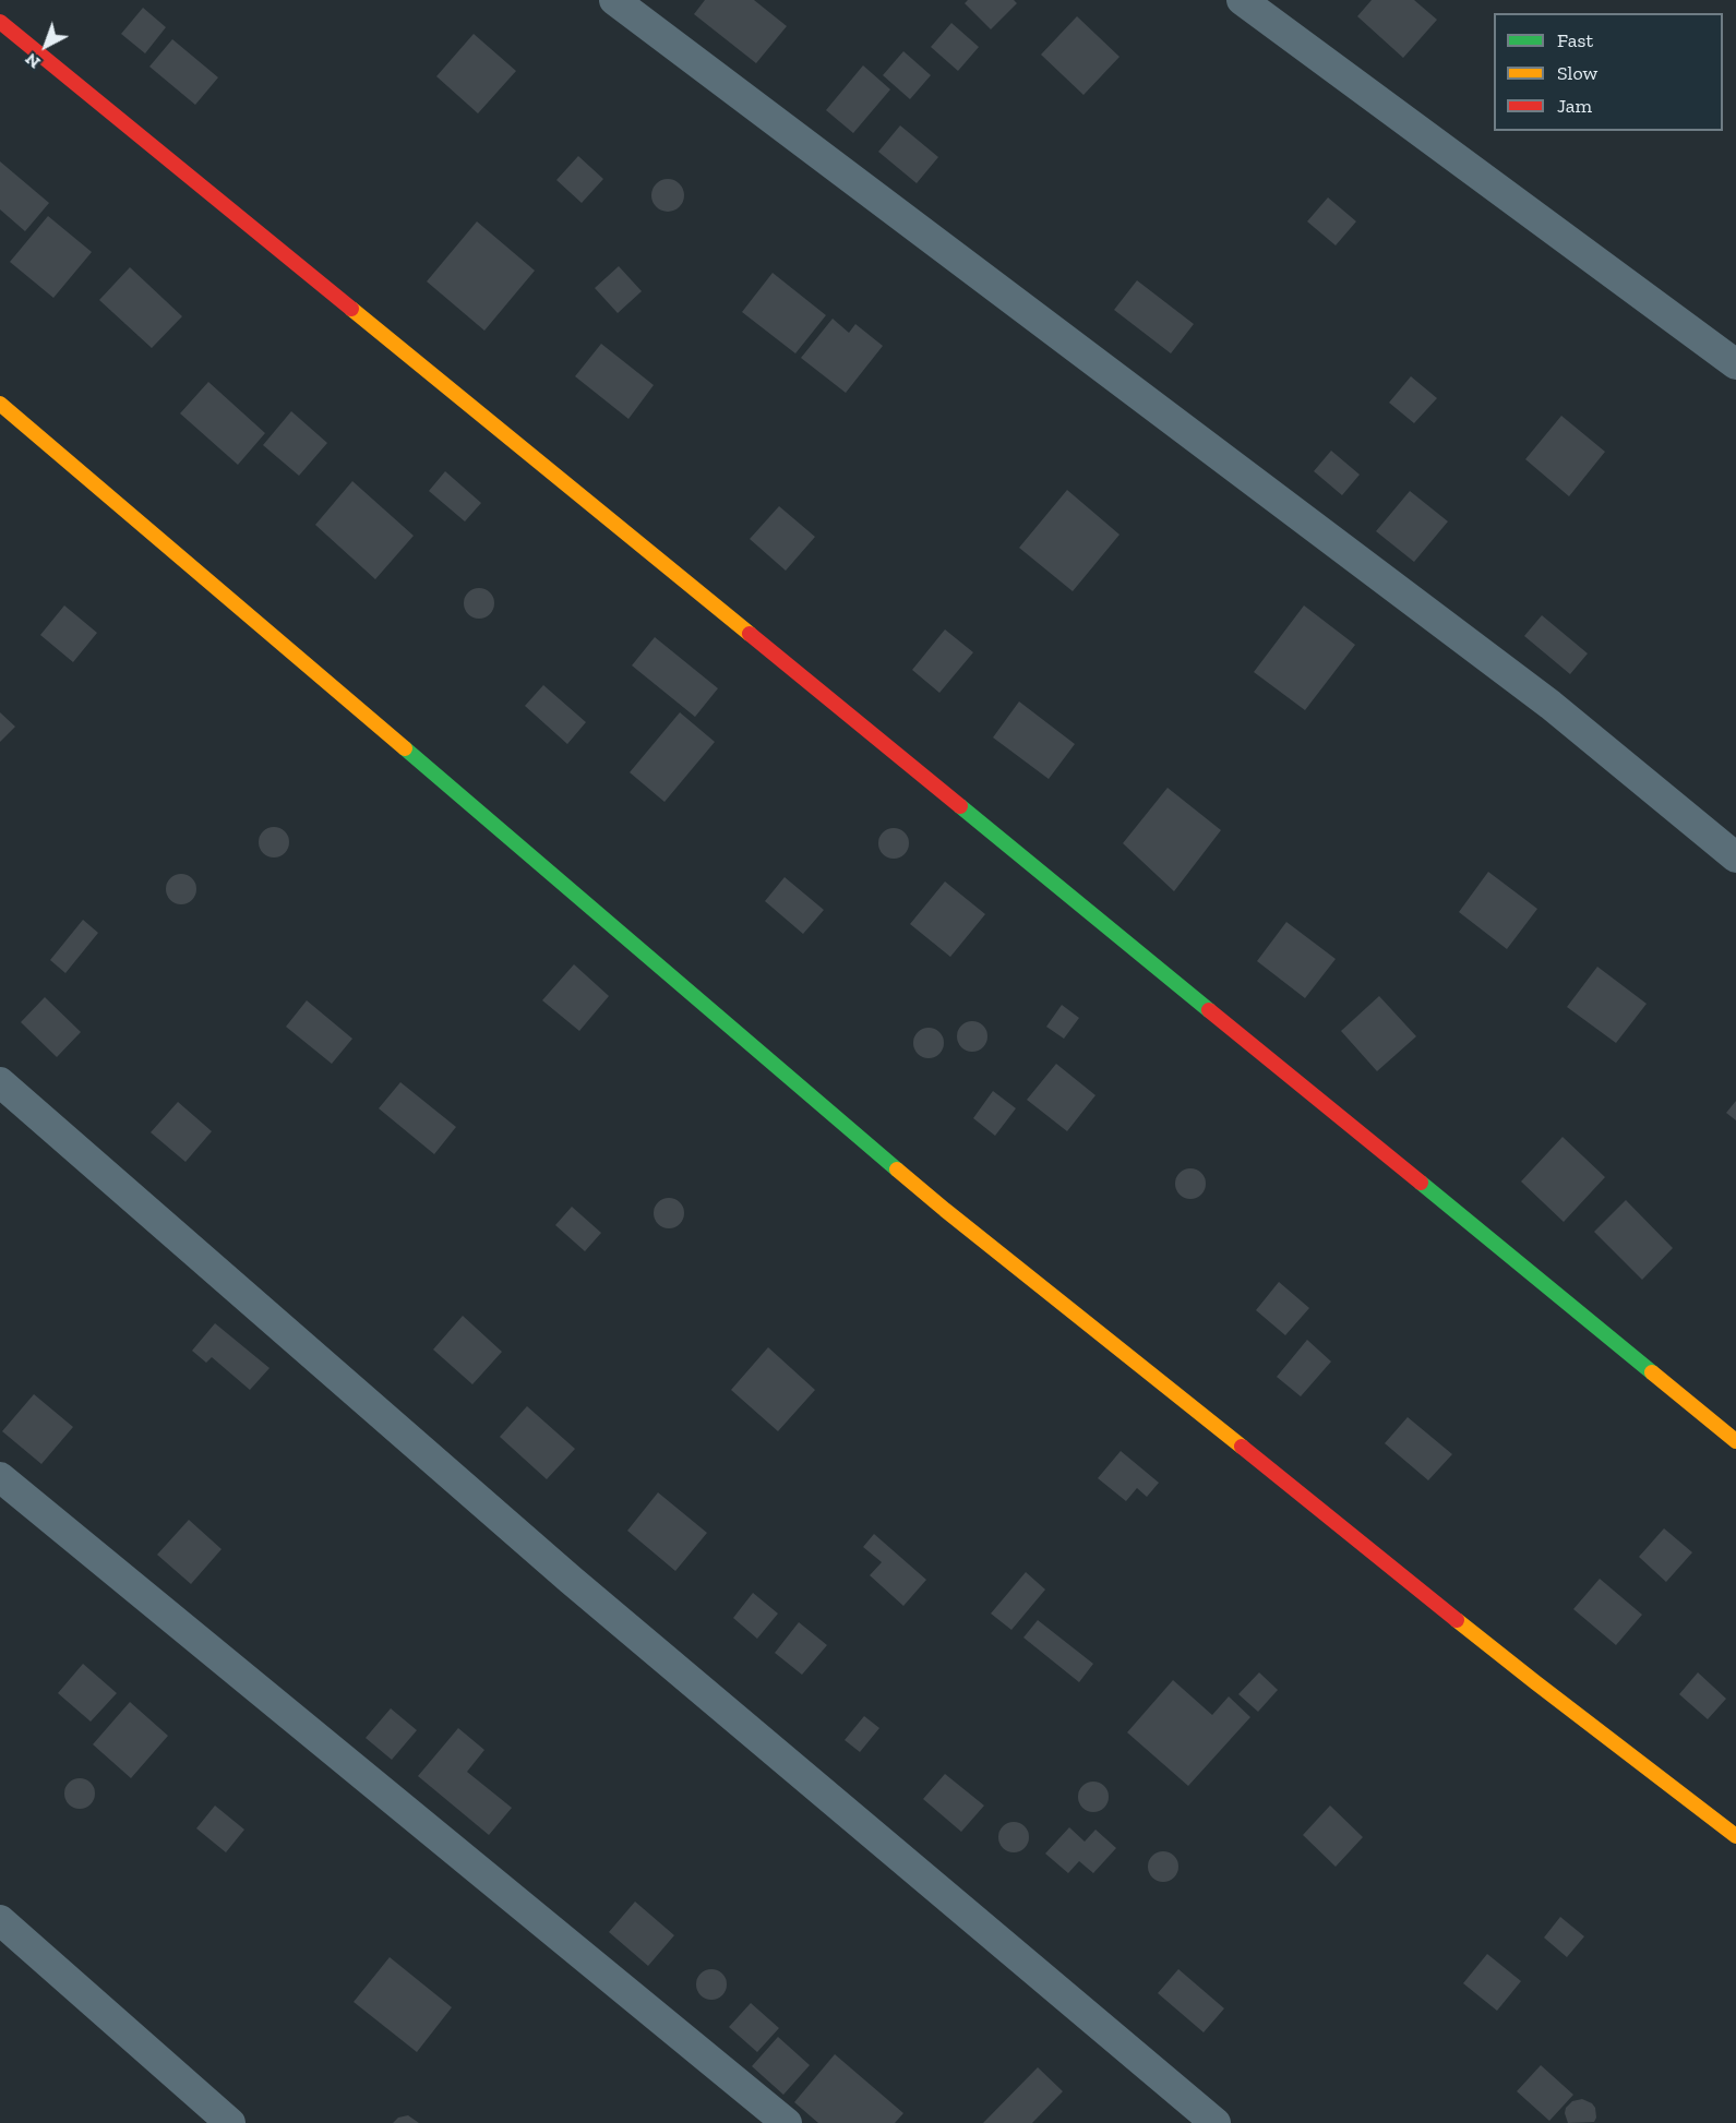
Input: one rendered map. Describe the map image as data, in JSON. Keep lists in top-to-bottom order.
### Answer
{
  "legend": ["Fast", "Slow", "Jam"],
  "north": "bottom left"
}
